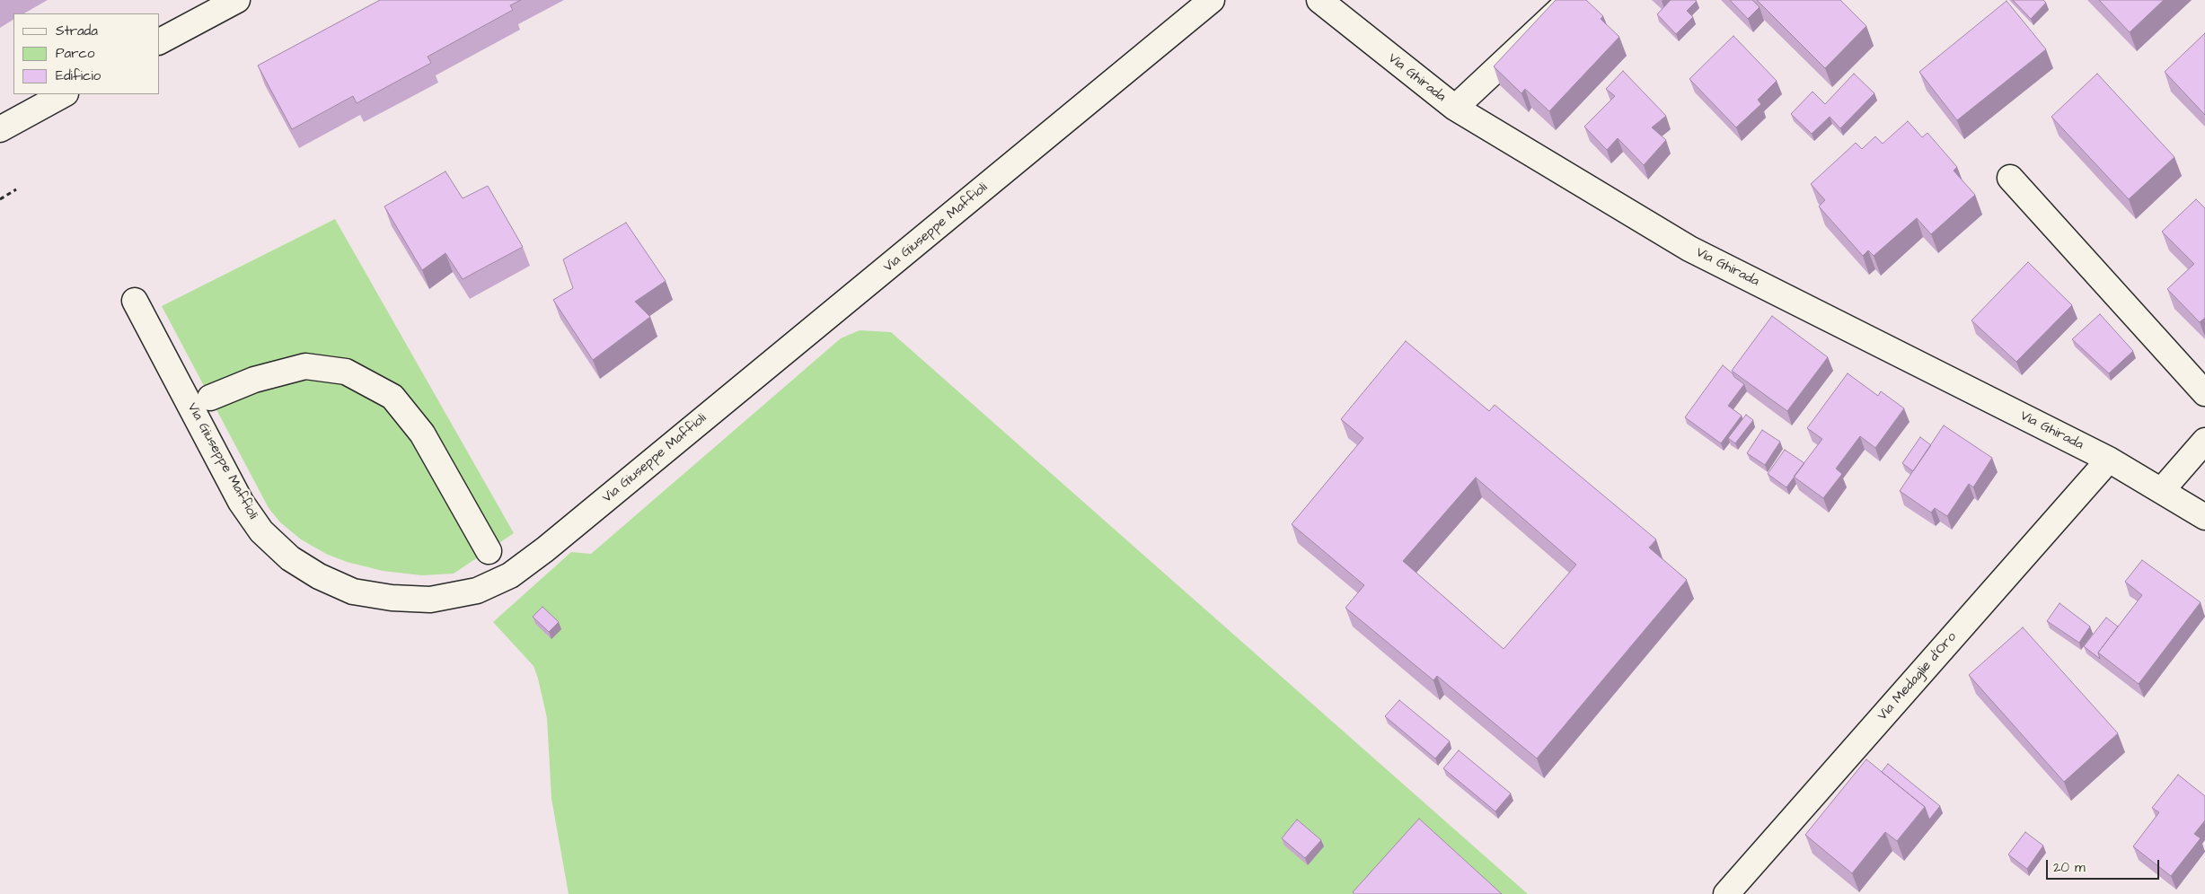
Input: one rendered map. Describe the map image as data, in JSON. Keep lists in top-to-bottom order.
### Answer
{
  "streets": {
    "street": ["Via Ghirada", "Via Giuseppe Maffioli", "Via Medaglie d'Oro"]
  },
  "crossings": [
    ["Via Ghirada", "Via Medaglie d'Oro"]
  ],
  "legend": ["Strada", "Parco", "Edificio"],
  "scale_bar": "20 m"
}
